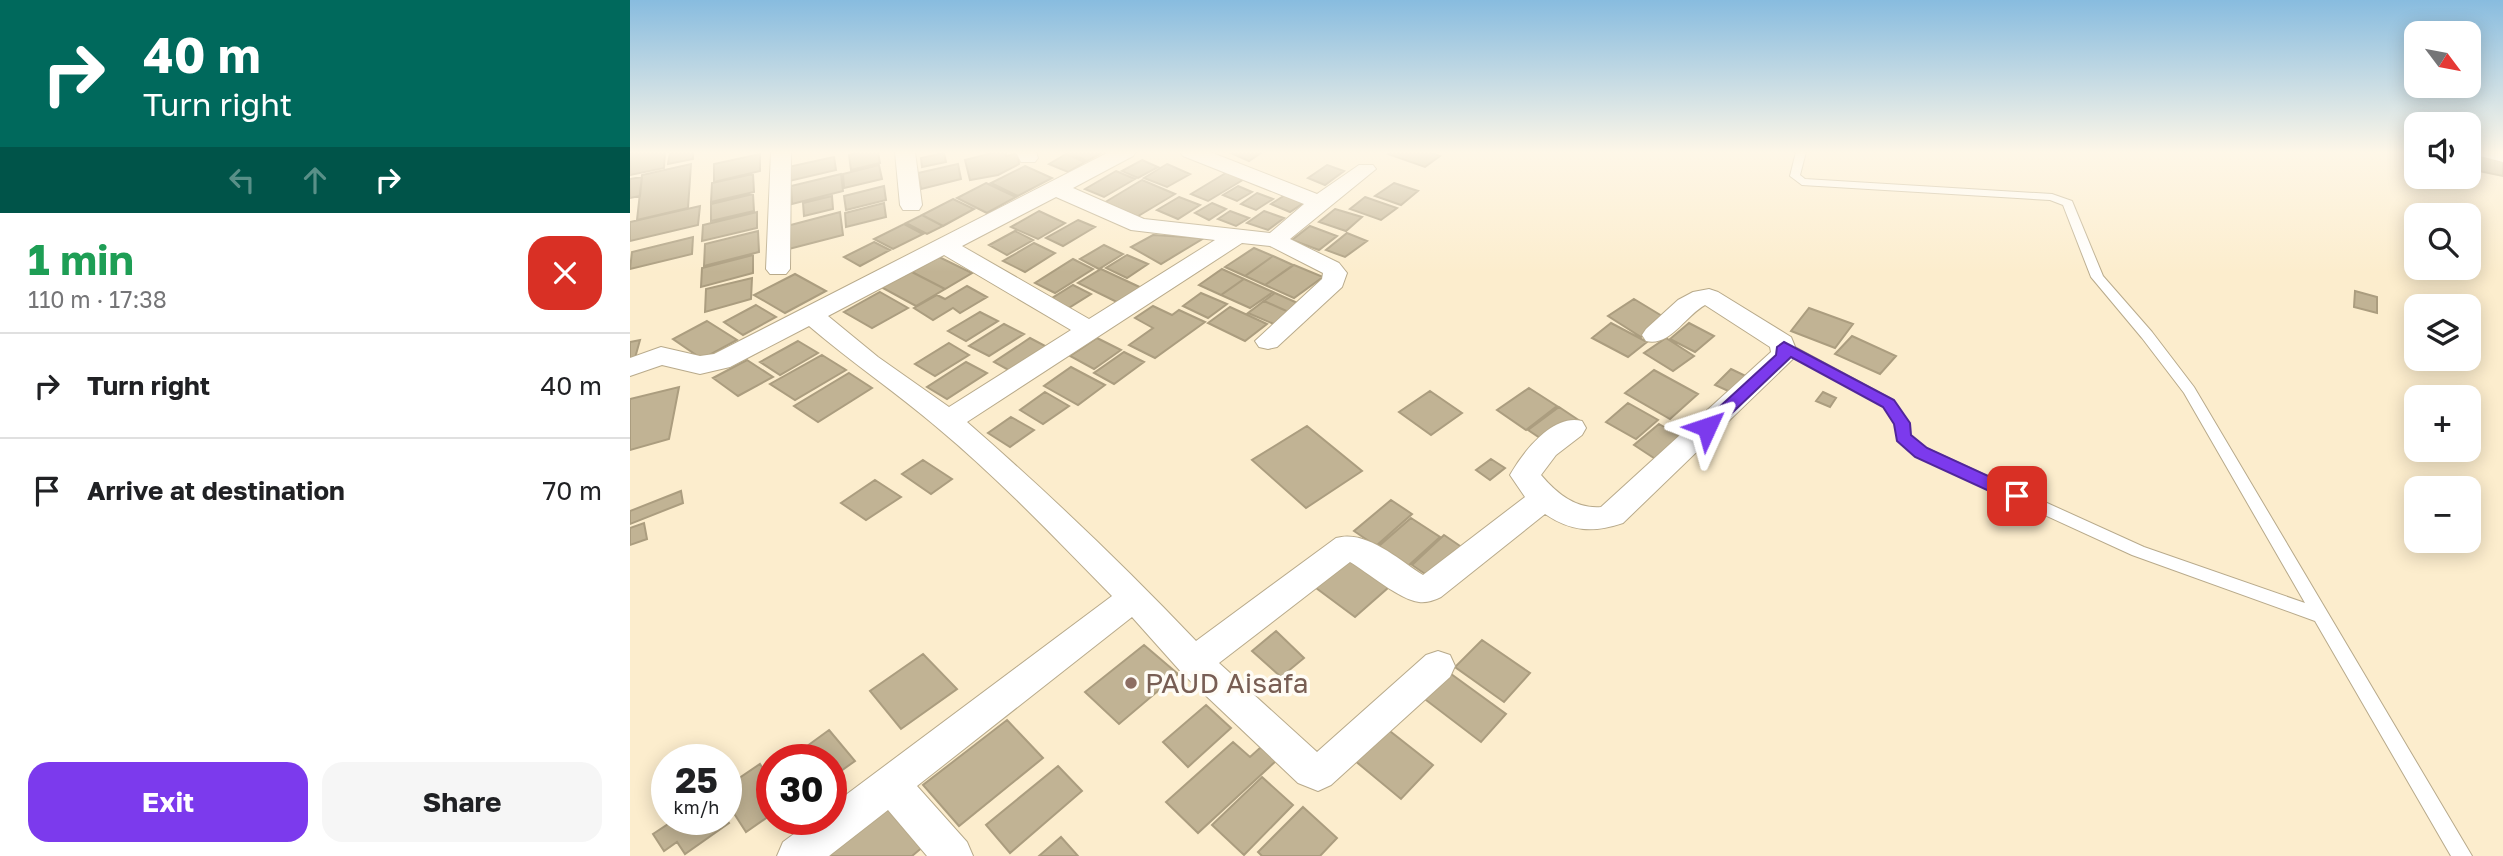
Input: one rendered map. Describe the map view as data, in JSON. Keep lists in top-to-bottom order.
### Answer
{
  "places": ["PAUD Aisafa"],
  "north": "bottom right",
  "page": {
    "turn": ["40 m", "Turn right"],
    "map_buttons": ["+", "−"],
    "heading": ["1 min", "110 m · 17:38"],
    "list": [
      {
        "name": "Turn right",
        "value": "40 m"
      },
      {
        "name": "Arrive at destination",
        "value": "70 m"
      }
    ],
    "speed": "25 km/h",
    "limit": "30",
    "buttons": ["Exit", "Share"]
  }
}
